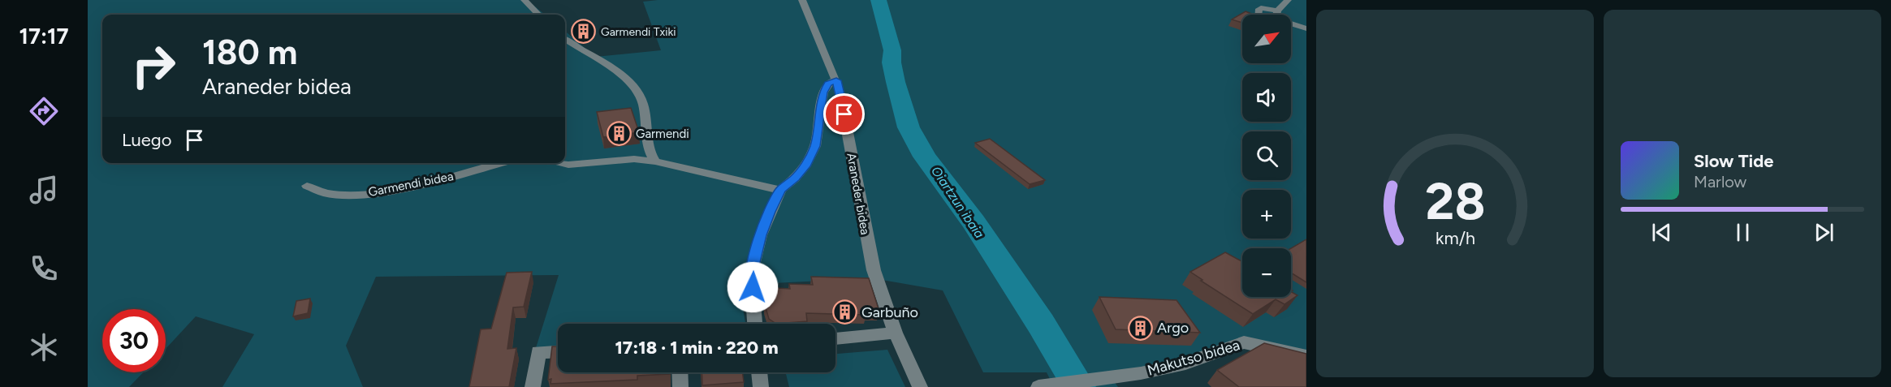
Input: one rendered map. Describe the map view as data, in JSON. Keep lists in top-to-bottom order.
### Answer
{
  "streets": {
    "street": ["Garmendi bidea", "Araneder bidea", "Makutso bidea"]
  },
  "water": ["Oiartzun ibaia"],
  "places": {
    "building": [
      "Garmendi Txiki",
      "Garmendi",
      "Garbuño",
      "Argo"
    ]
  },
  "north": "top right",
  "page": {
    "tabs": "17:17",
    "map_buttons": ["+", "−"],
    "turn": ["180 m", "Araneder bidea"],
    "then": "Luego",
    "song": ["Slow Tide", "Marlow"],
    "limit": "30",
    "trip": "17:18 · 1 min · 220 m",
    "gauge": ["28", "km/h"]
  }
}
